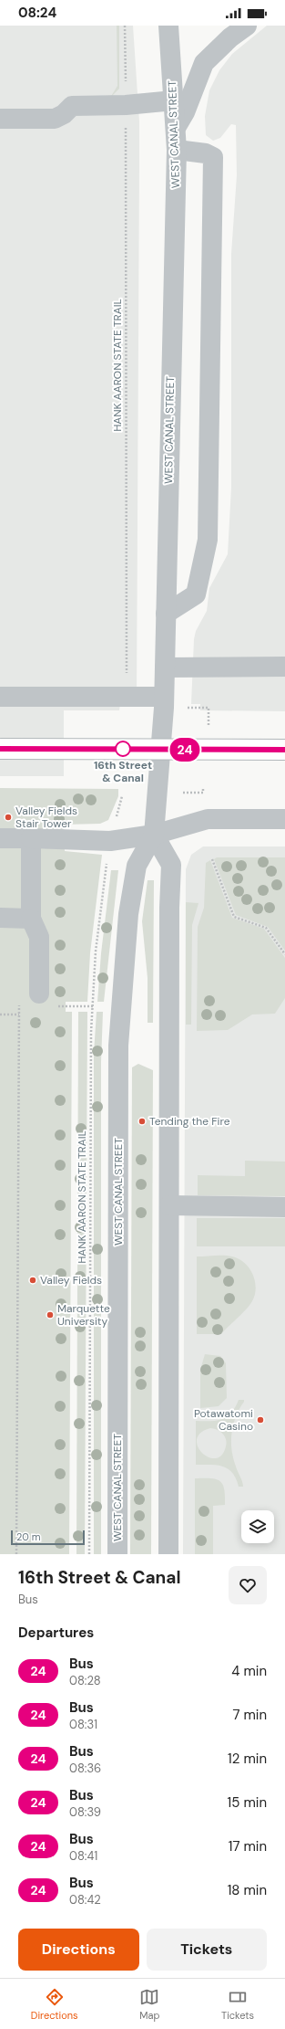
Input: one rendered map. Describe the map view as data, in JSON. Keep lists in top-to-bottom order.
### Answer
{
  "streets": {
    "street": ["WEST CANAL STREET"],
    "path": ["HANK AARON STATE TRAIL"]
  },
  "places": [
    "16th Street & Canal",
    "Valley Fields Stair Tower",
    "Tending the Fire",
    "Valley Fields",
    "Marquette University",
    "Potawatomi Casino"
  ],
  "lines": ["bus line 24"],
  "scale_bar": "20 m",
  "page": {
    "status": "08:24",
    "on_map": "24",
    "scale": "20 m",
    "heading": [
      ["16th Street & Canal", "Bus"],
      "Departures"
    ],
    "list": [
      {
        "mark": "24",
        "name": "Bus",
        "note": "08:28",
        "value": "4 min"
      },
      {
        "mark": "24",
        "name": "Bus",
        "note": "08:31",
        "value": "7 min"
      },
      {
        "mark": "24",
        "name": "Bus",
        "note": "08:36",
        "value": "12 min"
      },
      {
        "mark": "24",
        "name": "Bus",
        "note": "08:39",
        "value": "15 min"
      },
      {
        "mark": "24",
        "name": "Bus",
        "note": "08:41",
        "value": "17 min"
      },
      {
        "mark": "24",
        "name": "Bus",
        "note": "08:42",
        "value": "18 min"
      }
    ],
    "buttons": ["Directions", "Tickets"],
    "tabs": ["Directions", "Map", "Tickets"]
  }
}
